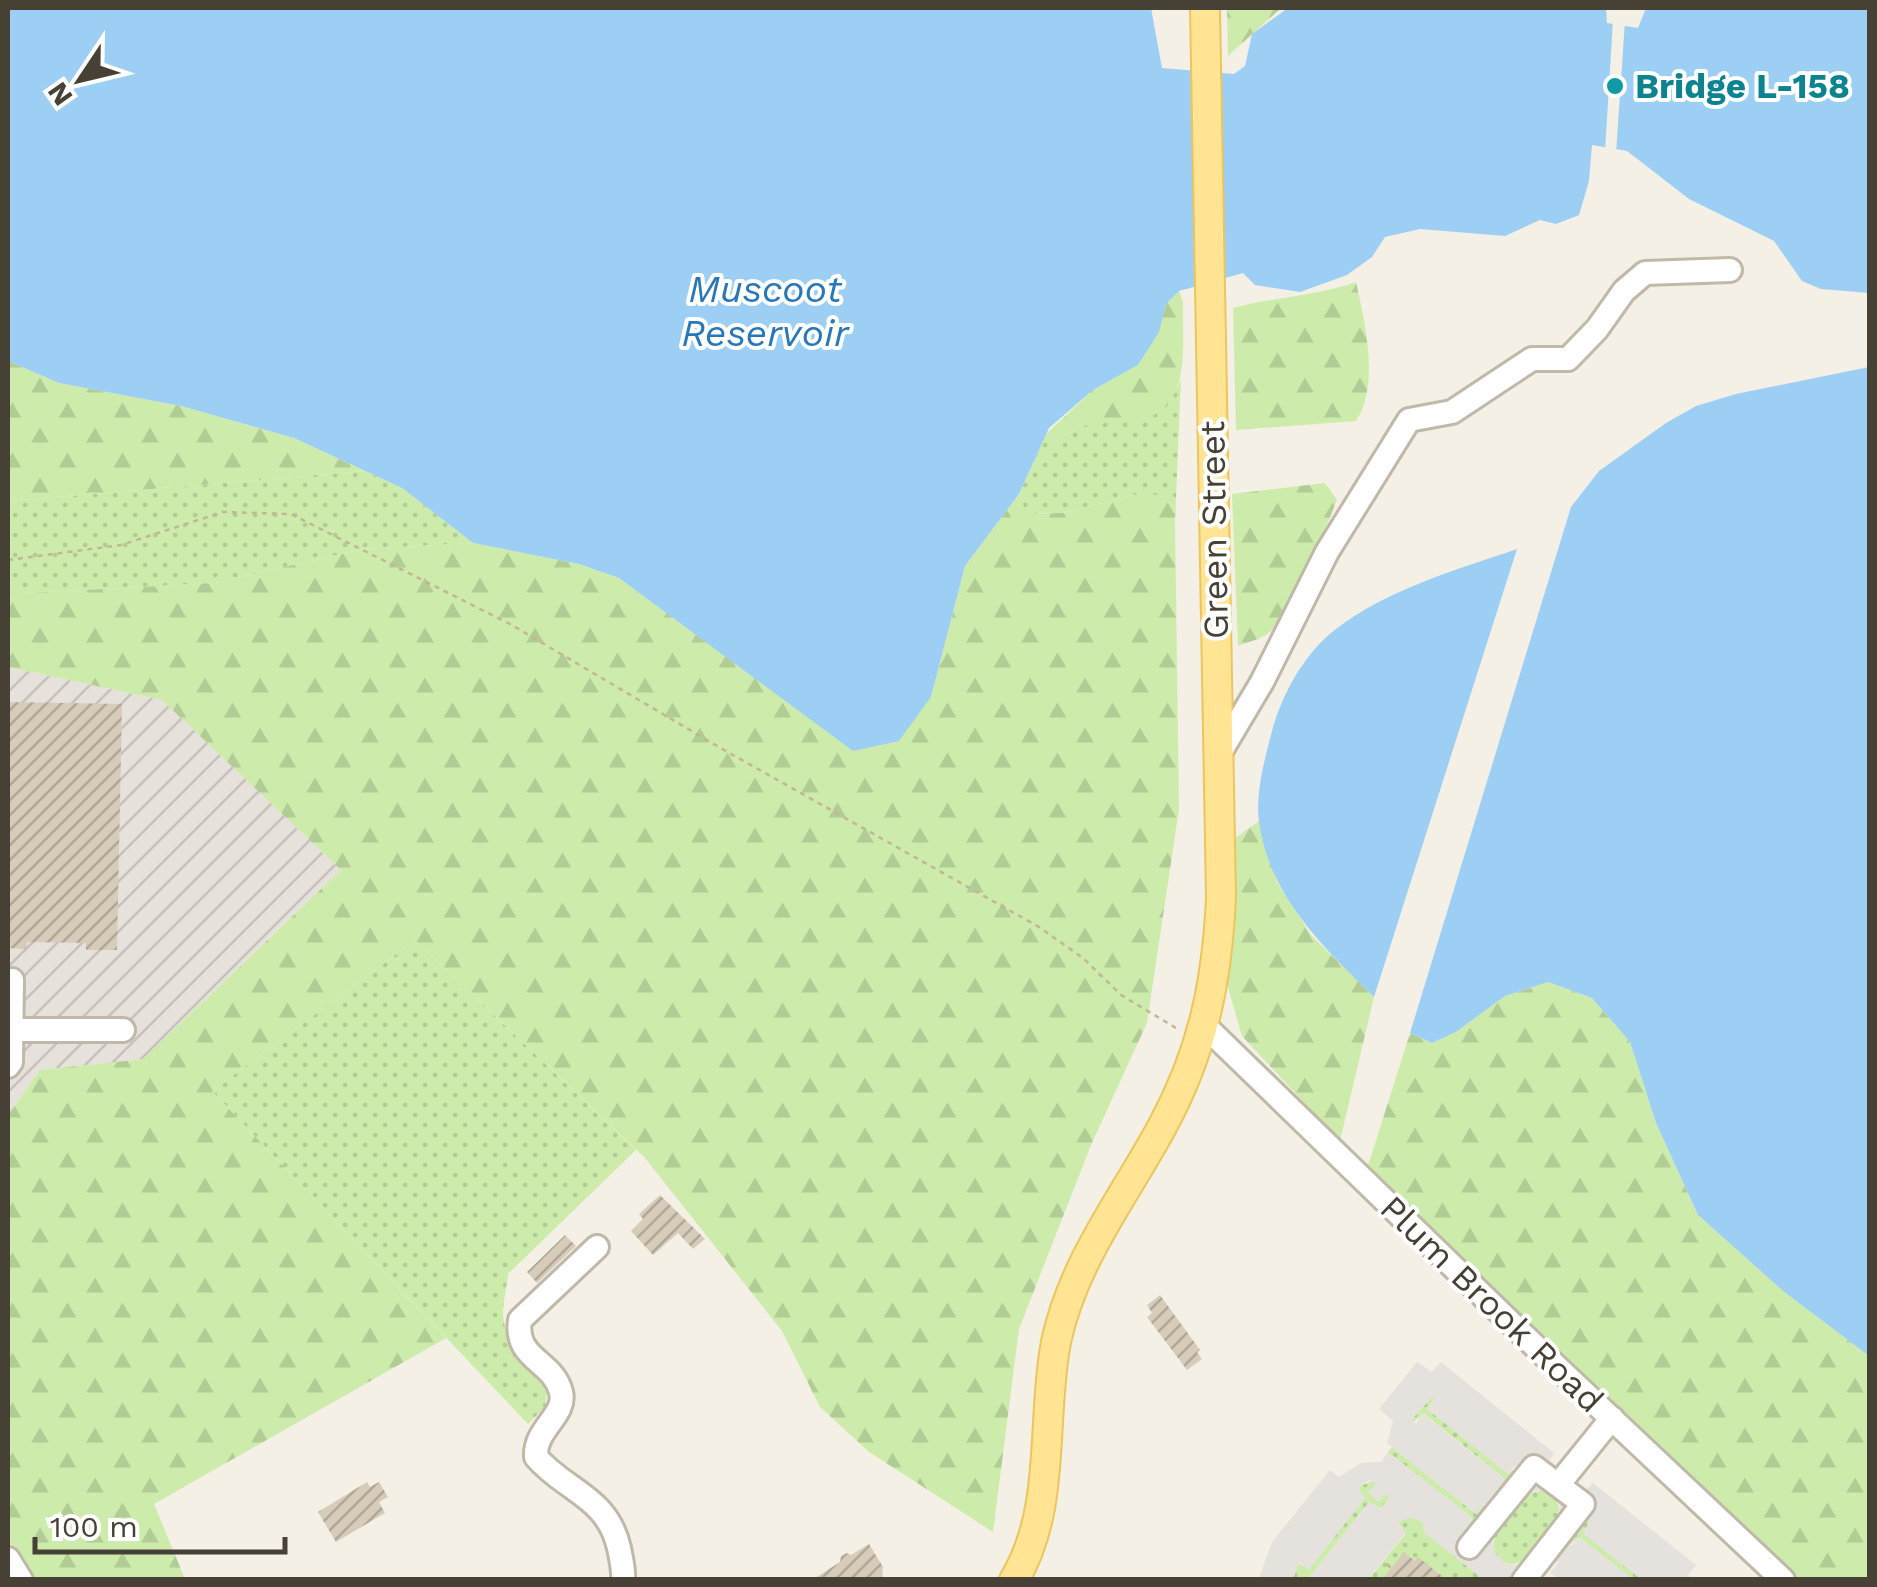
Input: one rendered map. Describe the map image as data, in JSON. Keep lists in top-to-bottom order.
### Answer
{
  "streets": {
    "main road": ["Green Street"],
    "street": ["Plum Brook Road"]
  },
  "crossings": [
    ["Green Street", "Plum Brook Road"]
  ],
  "water": ["Muscoot Reservoir"],
  "places": ["Bridge L-158"],
  "scale_bar": "100 m",
  "north": "bottom left"
}
